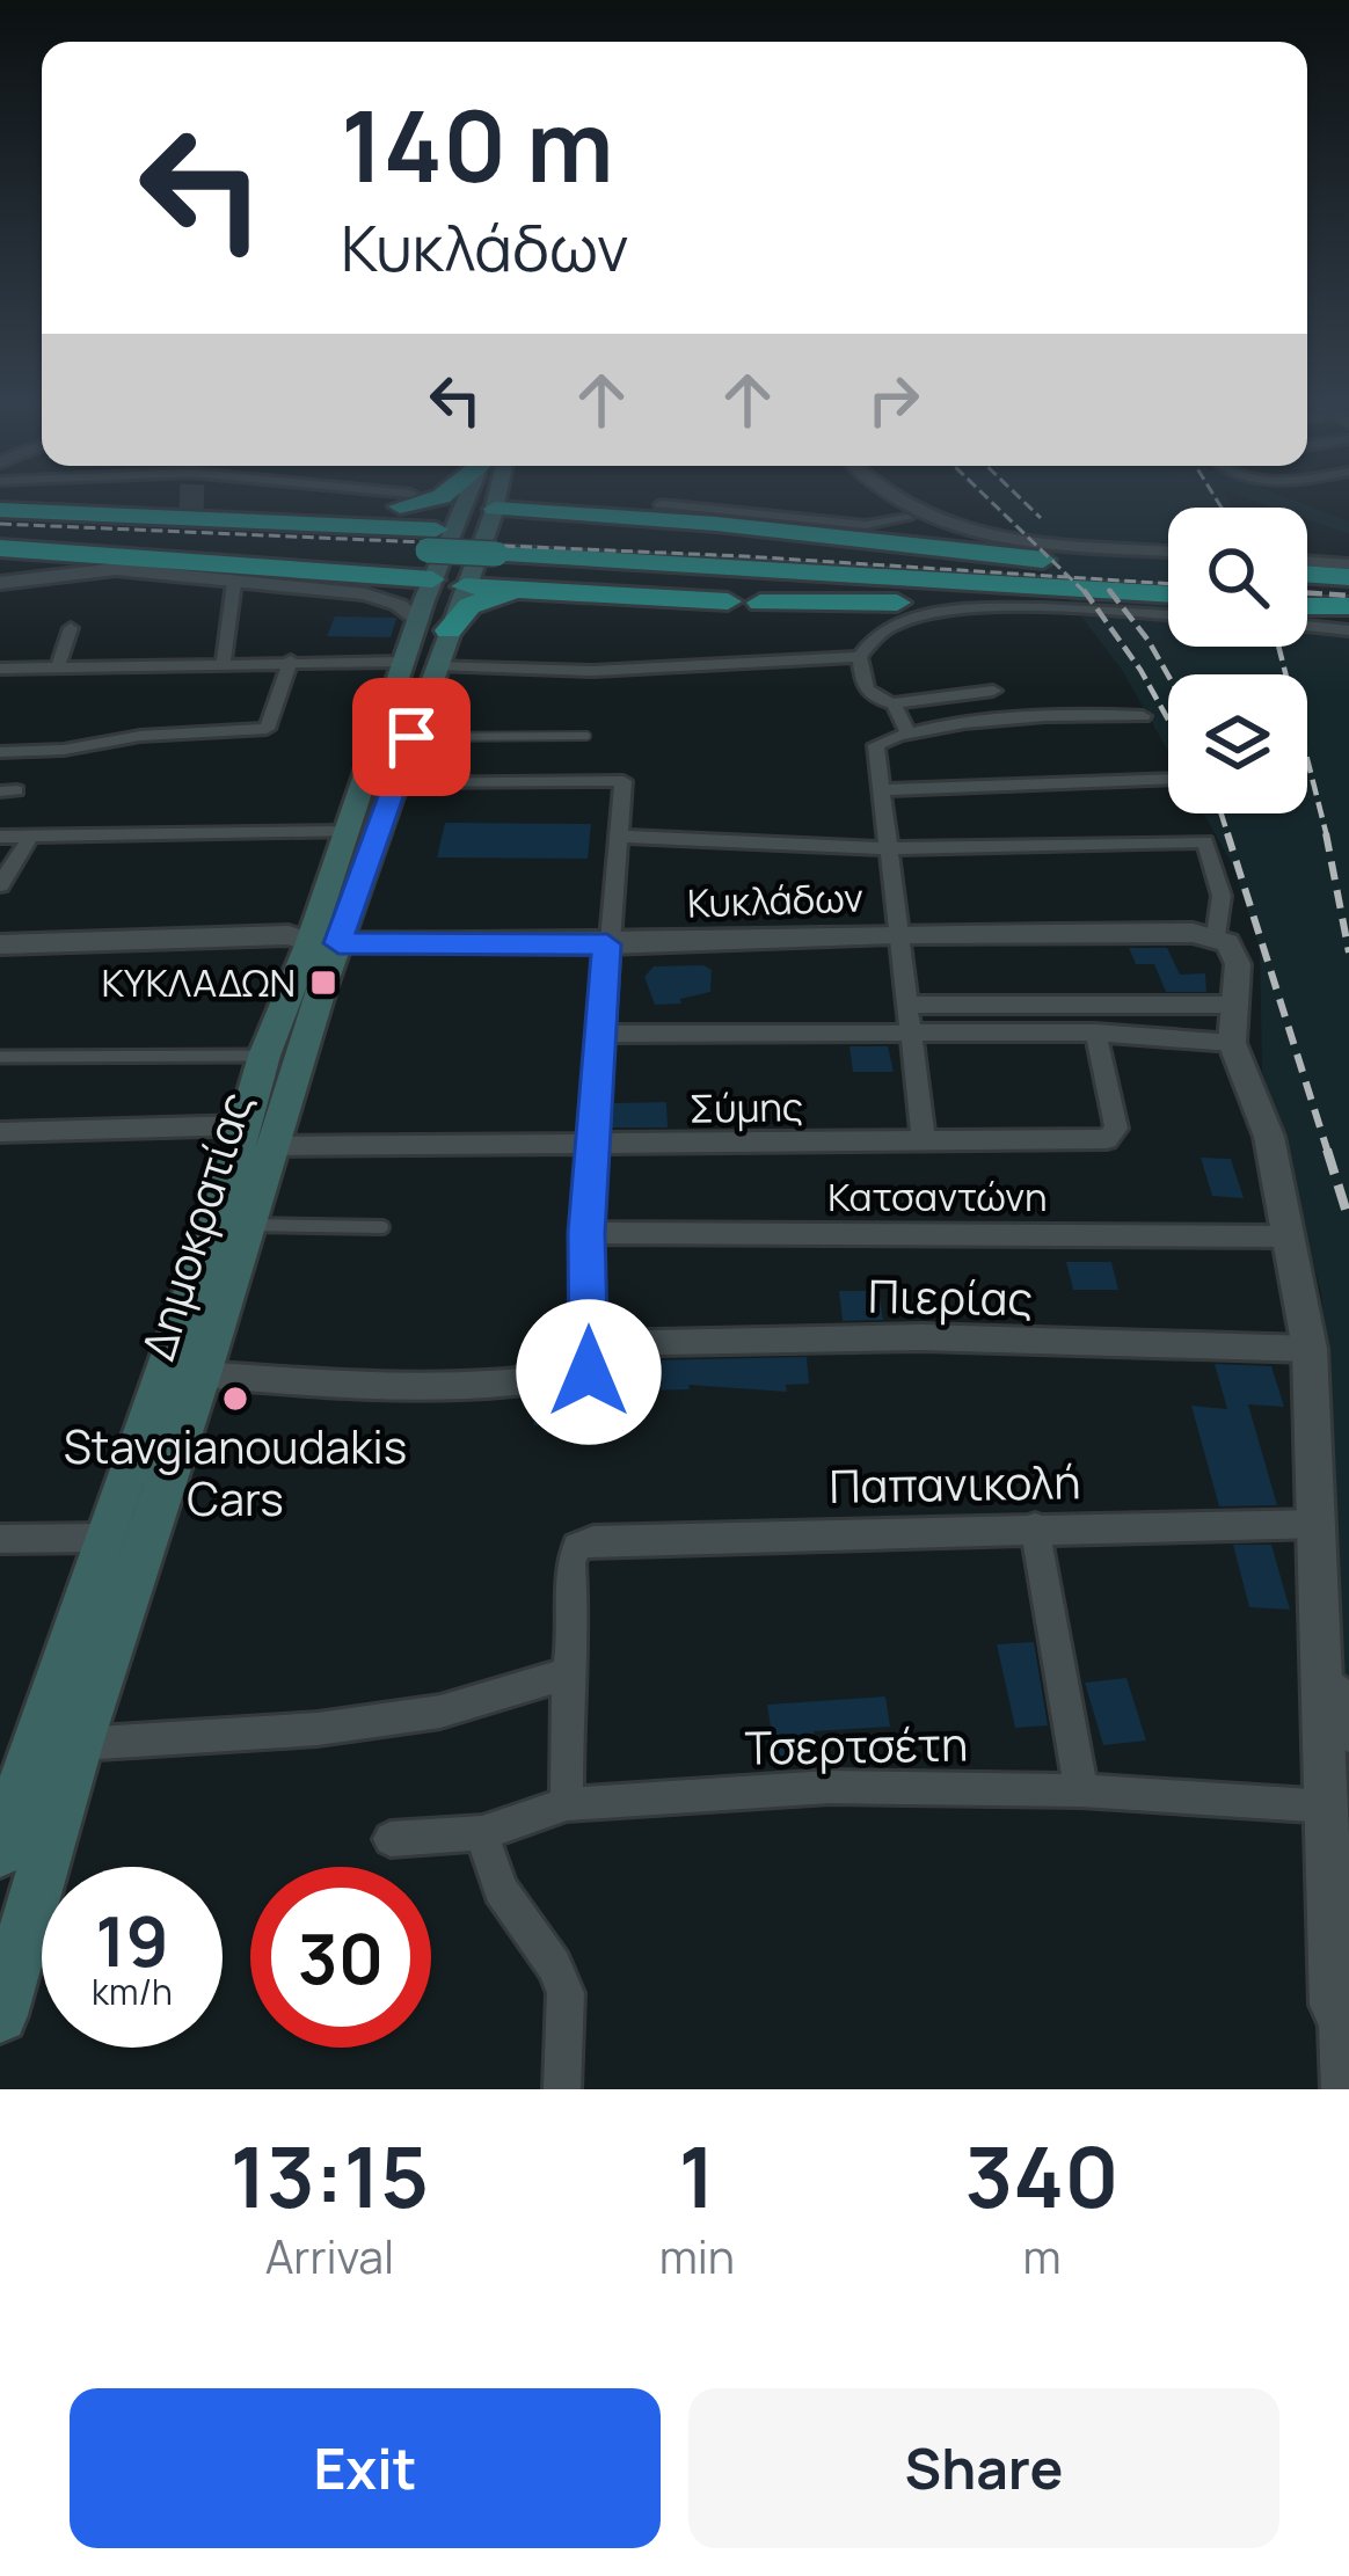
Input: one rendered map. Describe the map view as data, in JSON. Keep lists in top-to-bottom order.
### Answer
{
  "streets": {
    "main road": ["Δημοκρατίας"],
    "street": [
      "Κυκλάδων",
      "Σύμης",
      "Κατσαντώνη",
      "Πιερίας",
      "Παπανικολή",
      "Τσερτσέτη"
    ]
  },
  "crossings": [
    ["Κυκλάδων", "Δημοκρατίας"],
    ["Σύμης", "Δημοκρατίας"],
    ["Δημοκρατίας", "Πιερίας"]
  ],
  "places": {
    "transit": ["ΚΥΚΛΑΔΩΝ"],
    "other": ["Stavgianoudakis Cars"]
  },
  "page": {
    "turn": ["140 m", "Κυκλάδων"],
    "speed": "19 km/h",
    "limit": "30",
    "eta": [
      "13:15",
      "Arrival",
      "1",
      "min",
      "340",
      "m"
    ],
    "buttons": ["Exit", "Share"]
  }
}
